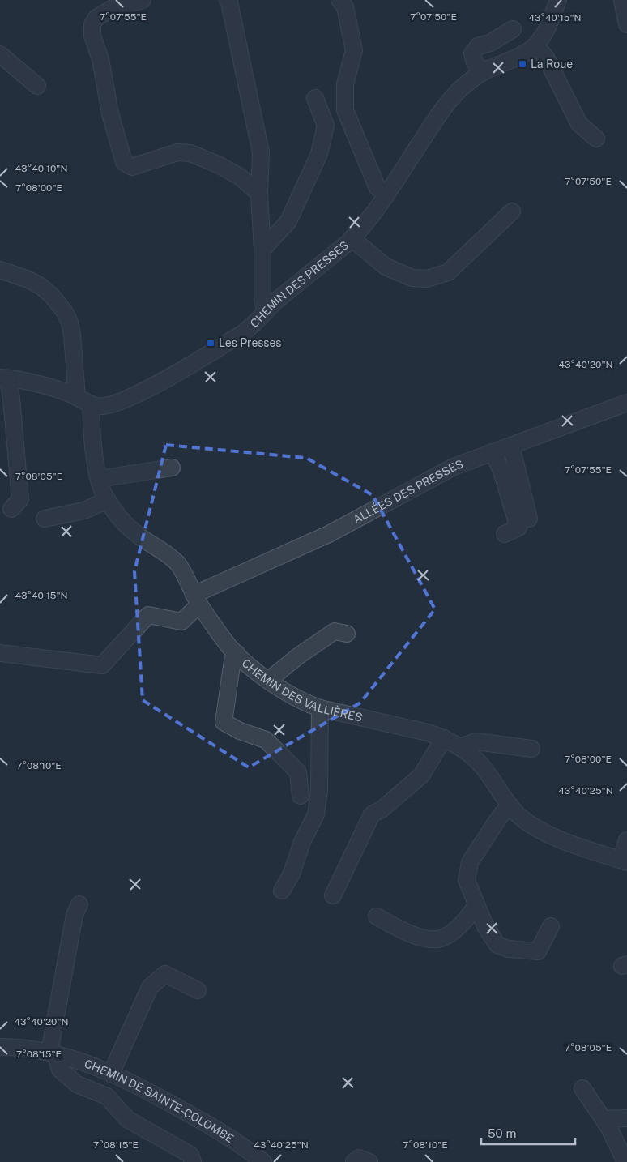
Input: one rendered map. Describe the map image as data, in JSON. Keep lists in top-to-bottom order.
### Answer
{
  "streets": {
    "street": [
      "CHEMIN DES PRESSES",
      "ALLÉES DES PRESSES",
      "CHEMIN DES VALLIÈRES",
      "CHEMIN DE SAINTE-COLOMBE"
    ]
  },
  "crossings": [
    ["CHEMIN DES PRESSES", "CHEMIN DES VALLIÈRES"],
    ["ALLÉES DES PRESSES", "CHEMIN DES VALLIÈRES"]
  ],
  "places": {
    "transit": ["La Roue", "Les Presses"]
  },
  "scale_bar": "50 m",
  "coordinates": [
    "7°07'50\"E",
    "7°07'55\"E",
    "43°40'15\"N",
    "43°40'10\"N",
    "7°08'00\"E",
    "43°40'20\"N",
    "7°08'05\"E",
    "7°08'10\"E",
    "43°40'25\"N",
    "7°08'15\"E"
  ]
}
